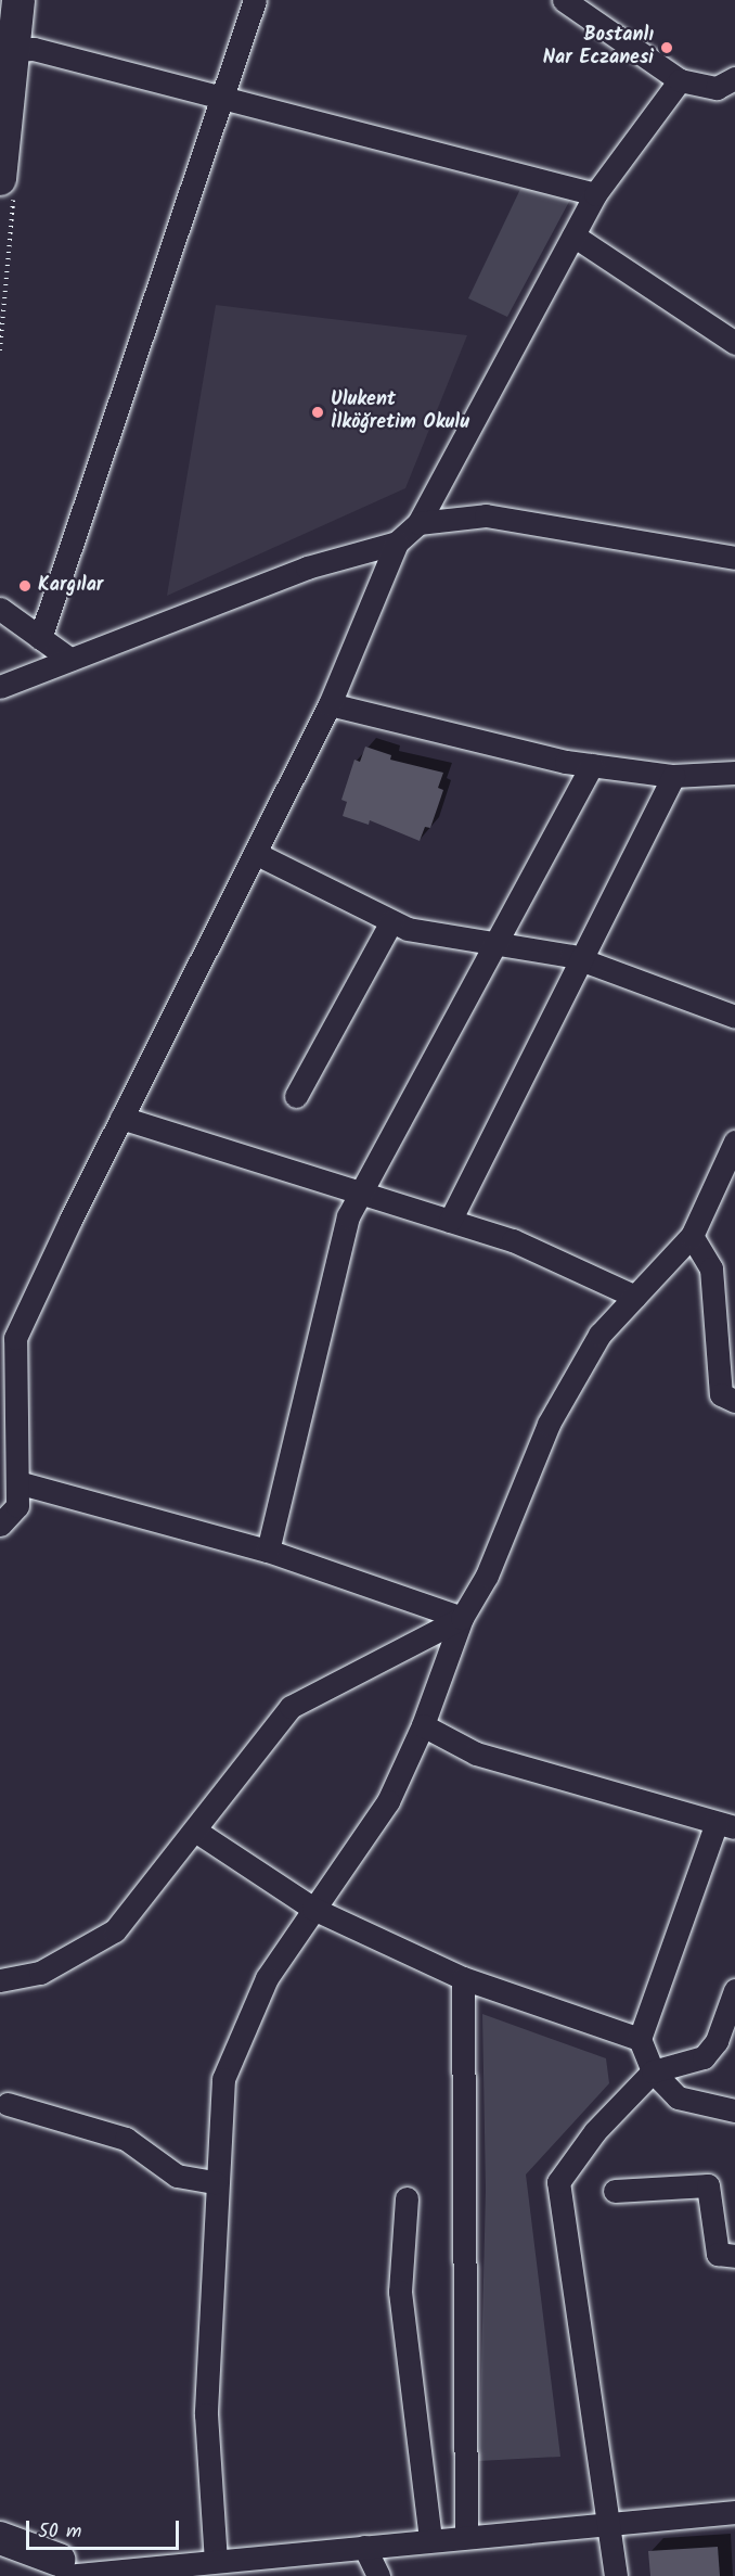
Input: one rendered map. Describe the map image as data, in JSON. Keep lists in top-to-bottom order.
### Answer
{
  "places": ["Bostanlı Nar Eczanesi", "Ulukent İlköğretim Okulu", "Kargılar"],
  "scale_bar": "50 m"
}
